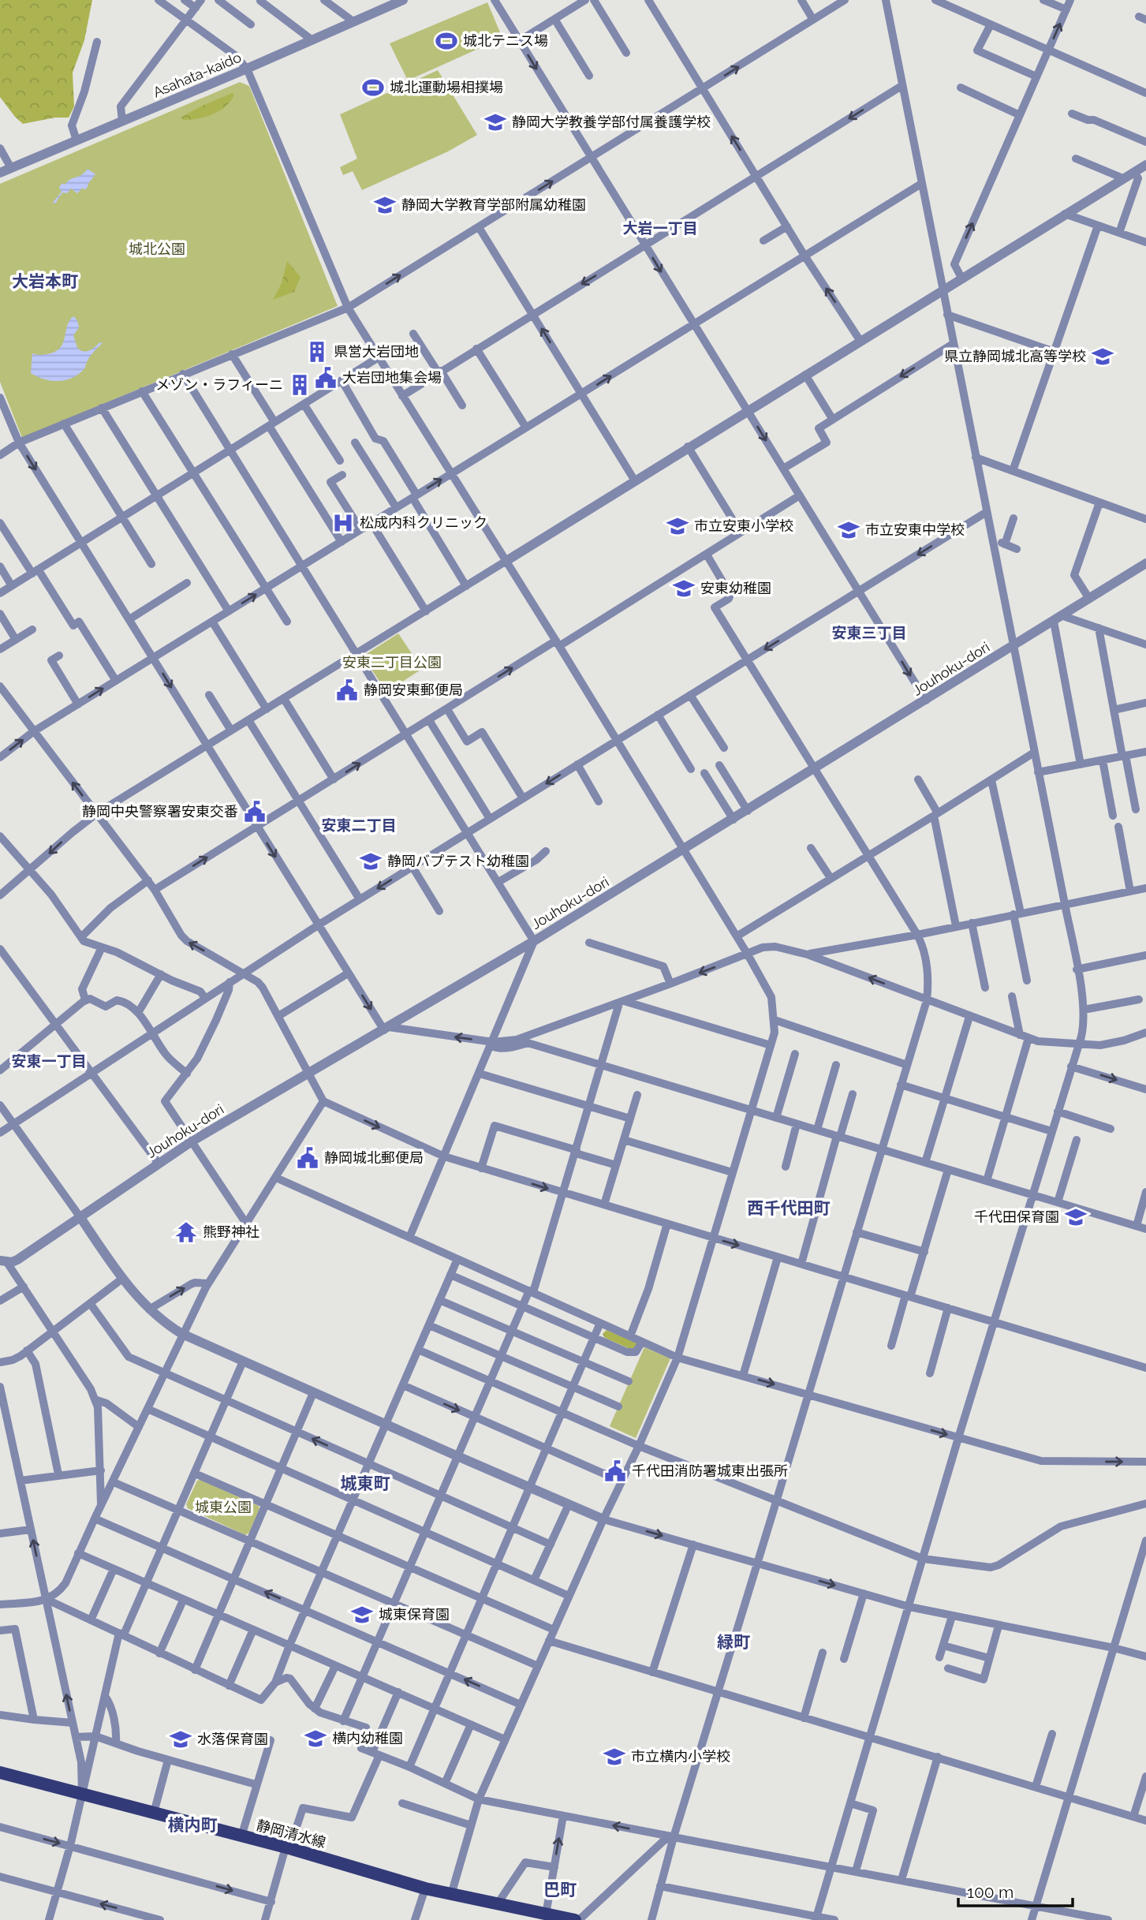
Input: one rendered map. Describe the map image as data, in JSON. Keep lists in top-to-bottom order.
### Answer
{
  "streets": {
    "main road": ["静岡清水線"],
    "street": ["Asahata-kaido", "Jouhoku-dori"]
  },
  "districts": [
    "大岩一丁目",
    "大岩本町",
    "安東三丁目",
    "安東二丁目",
    "安東一丁目",
    "西千代田町",
    "城東町",
    "緑町",
    "横内町",
    "巴町"
  ],
  "parks": ["城北公園", "安東二丁目公園", "城東公園"],
  "places": {
    "sports": ["城北テニス場", "城北運動場相撲場"],
    "school or university": [
      "静岡大学教養学部付属養護学校",
      "静岡大学教育学部附属幼稚園",
      "県立静岡城北高等学校",
      "市立安東小学校",
      "市立安東中学校",
      "安東幼稚園",
      "静岡バプテスト幼稚園",
      "千代田保育園",
      "城東保育園",
      "横内幼稚園",
      "水落保育園",
      "市立横内小学校"
    ],
    "building": ["県営大岩団地", "メゾン・ラフィーニ"],
    "public building": [
      "大岩団地集会場",
      "静岡安東郵便局",
      "静岡中央警察署安東交番",
      "静岡城北郵便局",
      "千代田消防署城東出張所"
    ],
    "hospital": ["松成内科クリニック"],
    "temple": ["熊野神社"]
  },
  "scale_bar": "100 m"
}
